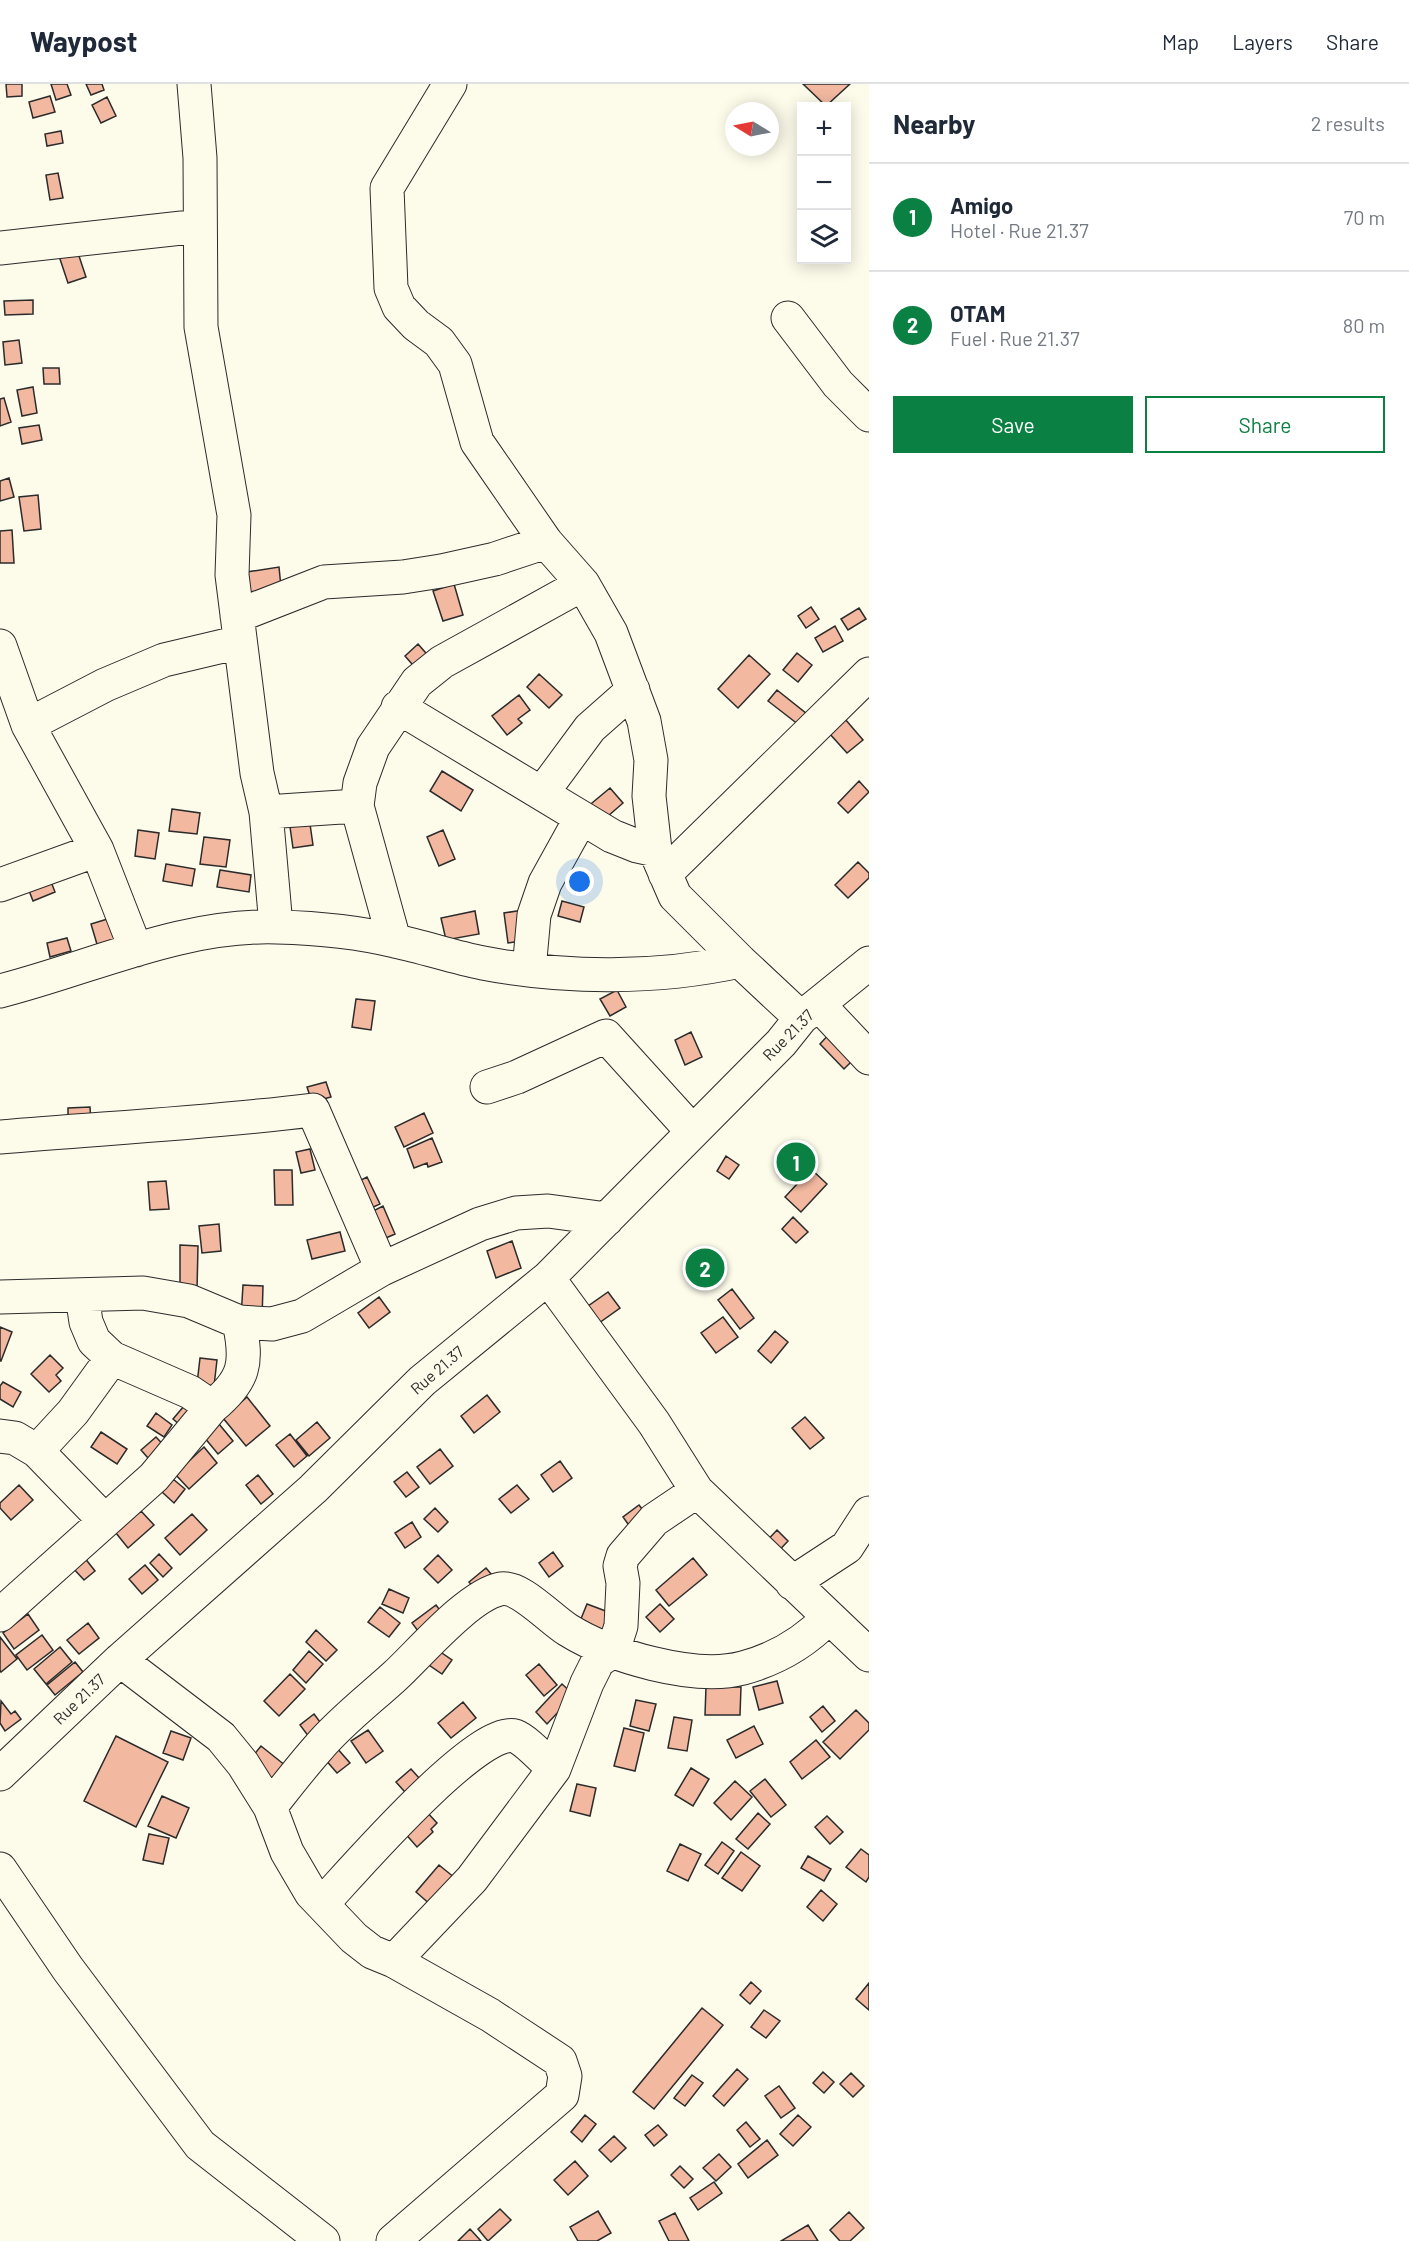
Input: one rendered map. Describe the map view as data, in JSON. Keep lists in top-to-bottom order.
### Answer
{
  "streets": {
    "street": ["Rue 21.37"]
  },
  "north": "left",
  "page": {
    "header": "Waypost",
    "nav": ["Map", "Layers", "Share"],
    "heading": ["Nearby", "2 results"],
    "map_buttons": ["+", "−"],
    "list": [
      {
        "mark": "1",
        "name": "Amigo",
        "note": "Hotel · Rue 21.37",
        "value": "70 m"
      },
      {
        "mark": "2",
        "name": "OTAM",
        "note": "Fuel · Rue 21.37",
        "value": "80 m"
      }
    ],
    "buttons": ["Save", "Share"],
    "pins": ["1", "2"]
  }
}
